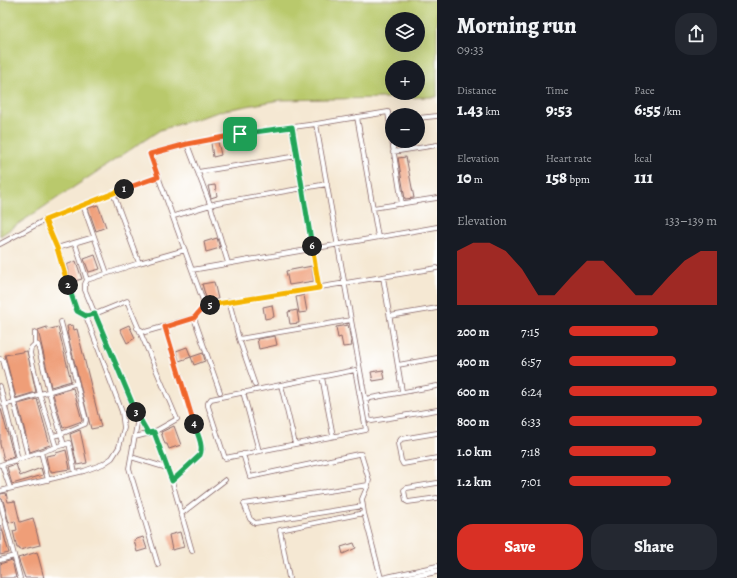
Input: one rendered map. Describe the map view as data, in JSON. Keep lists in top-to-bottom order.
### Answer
{
  "page": {
    "heading": ["Morning run", "09:33"],
    "map_buttons": ["+", "−"],
    "stats": [
      ["Distance", "1.43 km"],
      ["Time", "9:53"],
      ["Pace", "6:55 /km"],
      ["Elevation", "10 m"],
      ["Heart rate", "158 bpm"],
      ["kcal", "111"]
    ],
    "pins": [
      "1",
      "6",
      "2",
      "5",
      "3",
      "4"
    ],
    "chart": ["Elevation", "133–139 m"],
    "list": [
      {
        "name": "200 m",
        "note": "7:15"
      },
      {
        "name": "400 m",
        "note": "6:57"
      },
      {
        "name": "600 m",
        "note": "6:24"
      },
      {
        "name": "800 m",
        "note": "6:33"
      },
      {
        "name": "1.0 km",
        "note": "7:18"
      },
      {
        "name": "1.2 km",
        "note": "7:01"
      }
    ],
    "buttons": ["Save", "Share"]
  }
}
